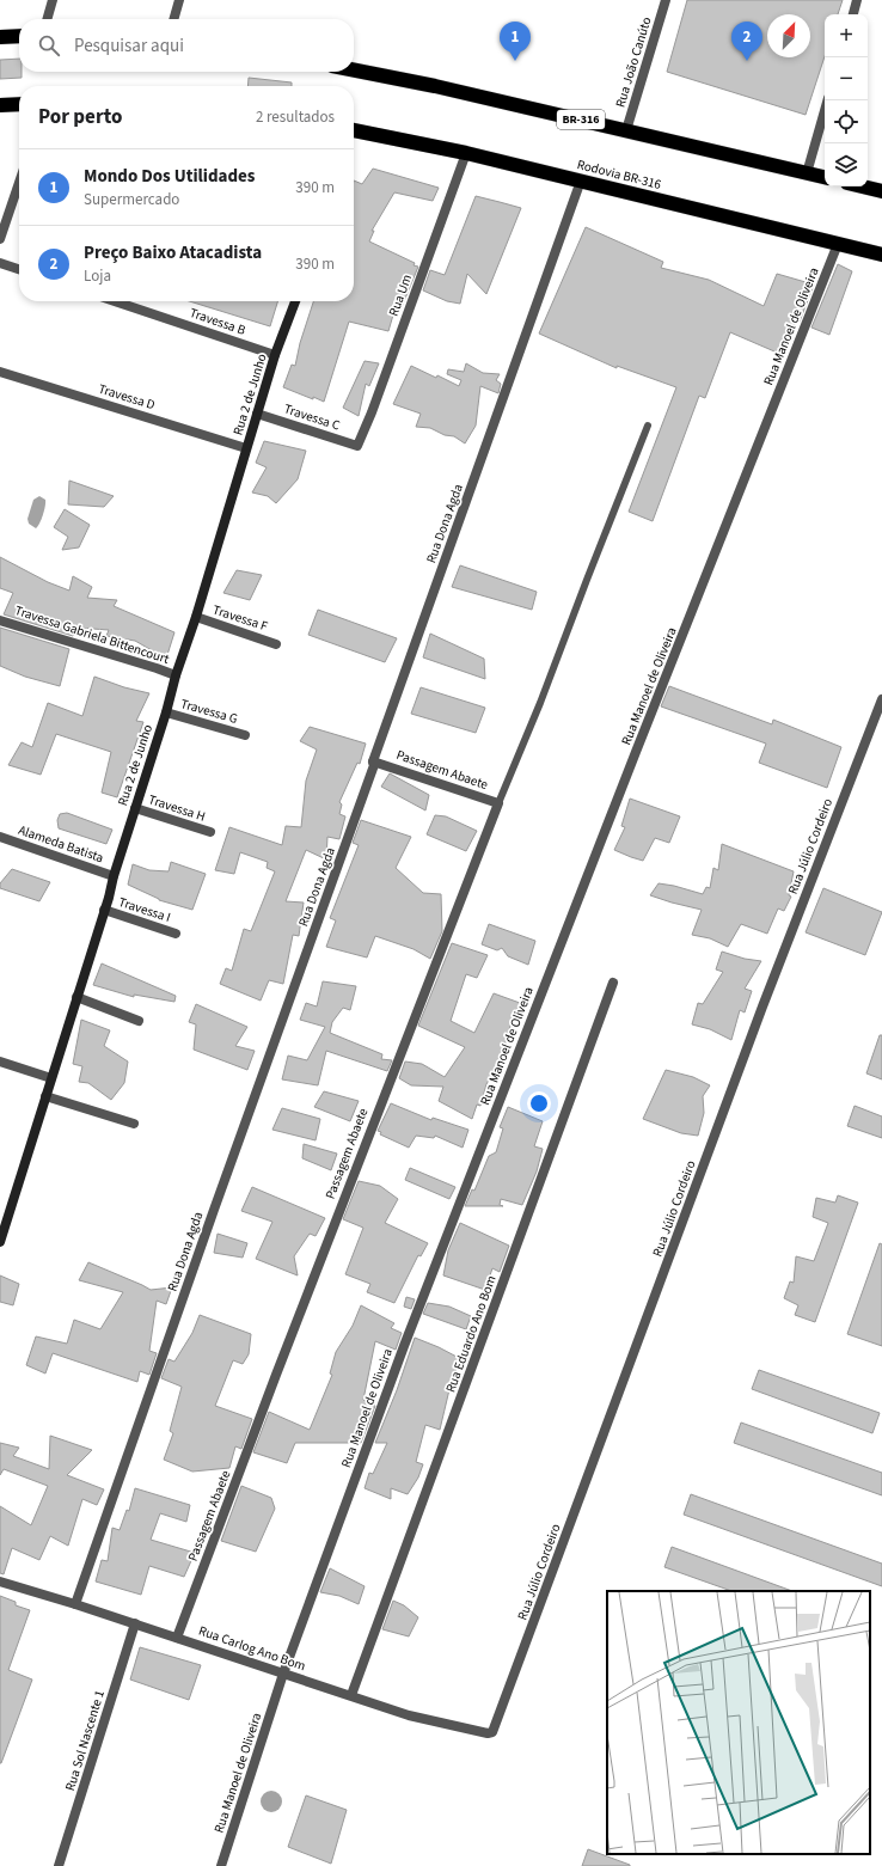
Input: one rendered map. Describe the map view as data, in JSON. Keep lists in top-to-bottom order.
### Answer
{
  "streets": {
    "highway": ["BR-316", "Rodovia BR-316"],
    "street": [
      "Rua João Canúto",
      "Rua Um",
      "Travessa B",
      "Rua Manoel de Oliveira",
      "Rua 2 de Junho",
      "Travessa D",
      "Travessa C",
      "Rua Dona Agda",
      "Travessa F",
      "Travessa Gabriela Bittencourt",
      "Travessa G",
      "Passagem Abaete",
      "Travessa H",
      "Alameda Batista",
      "Rua Júlio Cordeiro",
      "Travessa I",
      "Rua Eduardo Ano Bom",
      "Rua Carlog Ano Bom",
      "Rua Sol Nascente 1"
    ]
  },
  "crossings": [
    ["Rua João Canúto", "BR-316"],
    ["Rodovia BR-316", "Rua Um"],
    ["Rodovia BR-316", "Rua Manoel de Oliveira"],
    ["Rodovia BR-316", "Rua Dona Agda"],
    ["Rua Um", "Travessa C"],
    ["Travessa B", "Rua 2 de Junho"],
    ["Rua Manoel de Oliveira", "Rua Carlog Ano Bom"],
    ["Rua 2 de Junho", "Travessa D"],
    ["Rua 2 de Junho", "Travessa C"],
    ["Rua 2 de Junho", "Travessa F"],
    ["Rua 2 de Junho", "Travessa Gabriela Bittencourt"],
    ["Rua 2 de Junho", "Travessa G"],
    ["Rua 2 de Junho", "Travessa H"],
    ["Rua 2 de Junho", "Alameda Batista"],
    ["Rua 2 de Junho", "Travessa I"],
    ["Rua Dona Agda", "Passagem Abaete"],
    ["Rua Dona Agda", "Rua Carlog Ano Bom"],
    ["Passagem Abaete", "Rua Carlog Ano Bom"],
    ["Rua Júlio Cordeiro", "Rua Carlog Ano Bom"],
    ["Rua Eduardo Ano Bom", "Rua Carlog Ano Bom"],
    ["Rua Carlog Ano Bom", "Rua Sol Nascente 1"]
  ],
  "north": "top right",
  "page": {
    "map_buttons": ["+", "−"],
    "search": "Pesquisar aqui",
    "pins": ["1", "2"],
    "heading": ["Por perto", "2 resultados"],
    "list": [
      {
        "mark": "1",
        "name": "Mondo Dos Utilidades",
        "note": "Supermercado",
        "value": "390 m"
      },
      {
        "mark": "2",
        "name": "Preço Baixo Atacadista",
        "note": "Loja",
        "value": "390 m"
      }
    ]
  }
}
